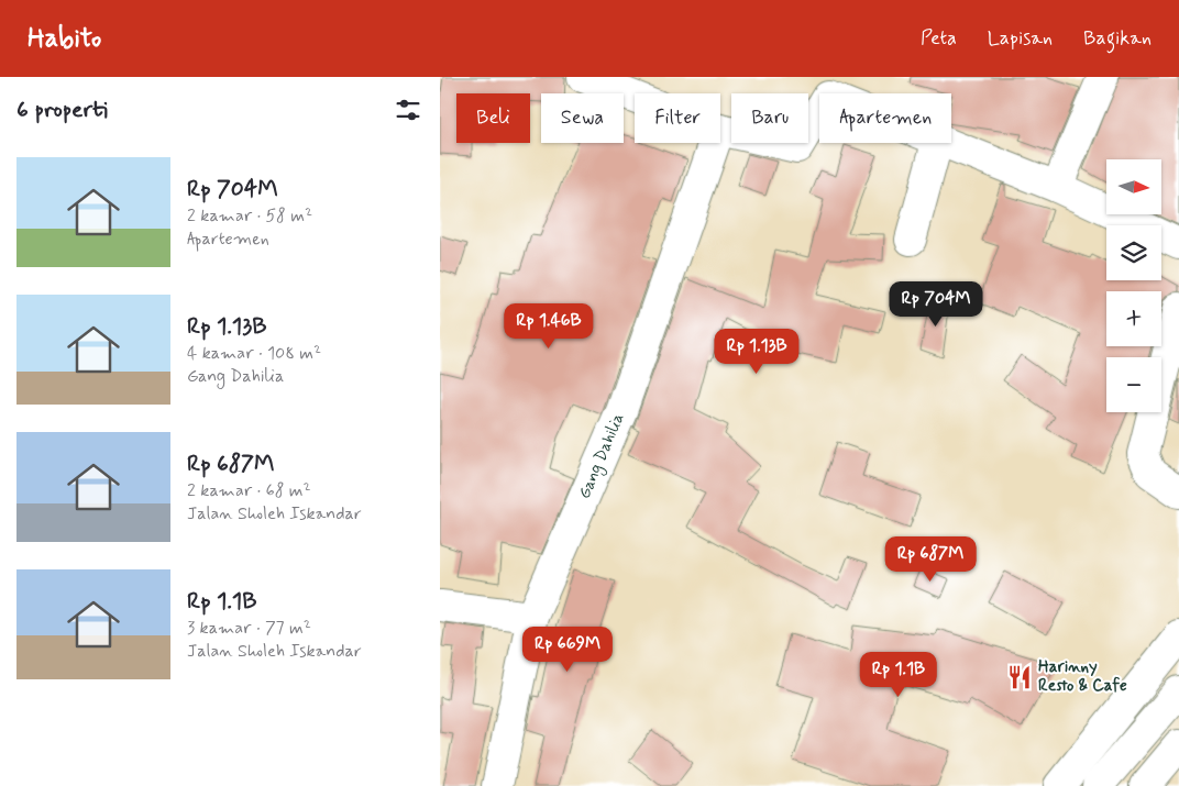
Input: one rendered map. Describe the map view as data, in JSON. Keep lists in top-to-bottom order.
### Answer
{
  "streets": {
    "main road": ["Gang Dahilia"]
  },
  "places": {
    "restaurant": ["Harinny Resto & Cafe"]
  },
  "north": "right",
  "page": {
    "header": "Habito",
    "nav": ["Peta", "Lapisan", "Bagikan"],
    "heading": "6 properti",
    "chip": [
      "Beli",
      "Sewa",
      "Filter",
      "Baru",
      "Apartemen"
    ],
    "list": [
      {
        "name": "Rp 704M",
        "note": "2 kamar · 58 m² · Apartemen"
      },
      {
        "name": "Rp 1.13B",
        "note": "4 kamar · 108 m² · Gang Dahilia"
      },
      {
        "name": "Rp 687M",
        "note": "2 kamar · 68 m² · Jalan Sholeh Iskandar"
      },
      {
        "name": "Rp 1.1B",
        "note": "3 kamar · 77 m² · Jalan Sholeh Iskandar"
      }
    ],
    "map_buttons": ["+", "−"],
    "price": [
      "Rp 704M",
      "Rp 1.46B",
      "Rp 1.13B",
      "Rp 687M",
      "Rp 669M",
      "Rp 1.1B"
    ]
  }
}
